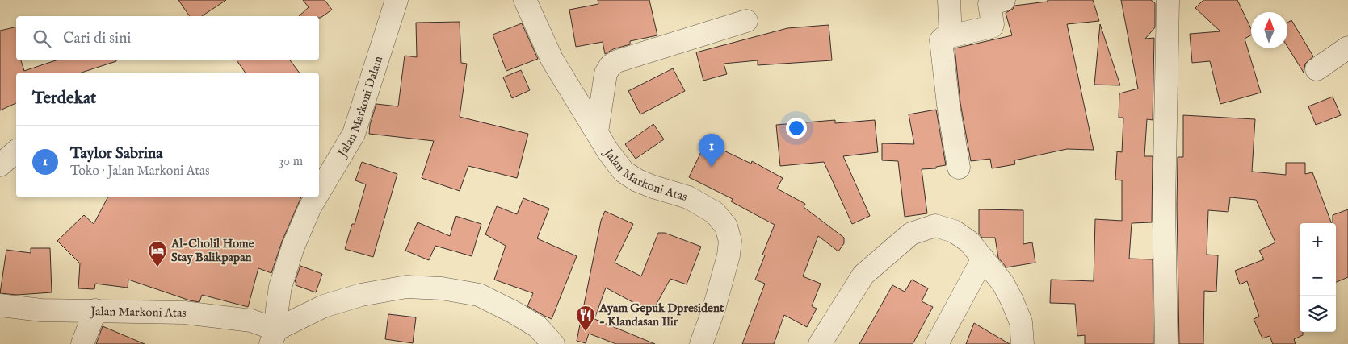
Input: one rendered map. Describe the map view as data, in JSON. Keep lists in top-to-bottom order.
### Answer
{
  "streets": {
    "street": ["Jalan Markoni Dalam", "Jalan Markoni Atas"]
  },
  "crossings": [
    ["Jalan Markoni Dalam", "Jalan Markoni Atas"]
  ],
  "places": {
    "hotel": ["Al-Cholil Home Stay Balikpapan"],
    "restaurant": ["Ayam Gepuk Dpresident - Klandasan Ilir"]
  },
  "north": "top",
  "page": {
    "search": "Cari di sini",
    "heading": "Terdekat",
    "list": [
      {
        "mark": "1",
        "name": "Taylor Sabrina",
        "note": "Toko · Jalan Markoni Atas",
        "value": "30 m"
      }
    ],
    "pins": "1",
    "map_buttons": ["+", "−"]
  }
}
